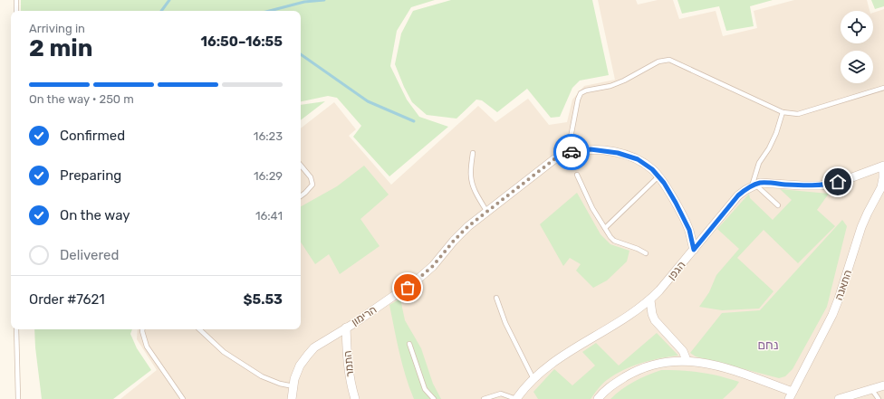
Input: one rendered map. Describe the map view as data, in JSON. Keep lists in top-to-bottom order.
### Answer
{
  "streets": {
    "street": [
      "הגפן",
      "התאנה",
      "הרימון",
      "התמר"
    ]
  },
  "crossings": [
    ["הגפן", "הרימון"],
    ["הרימון", "התמר"]
  ],
  "districts": ["נחם"],
  "page": {
    "heading": ["2 min", "Arriving in", "16:50–16:55"],
    "panel": ["Order #7621", "$5.53"],
    "bar": "On the way · 250 m",
    "list": [
      ["Confirmed", "16:23"],
      ["Preparing", "16:29"],
      ["On the way", "16:41"],
      "Delivered"
    ]
  }
}
